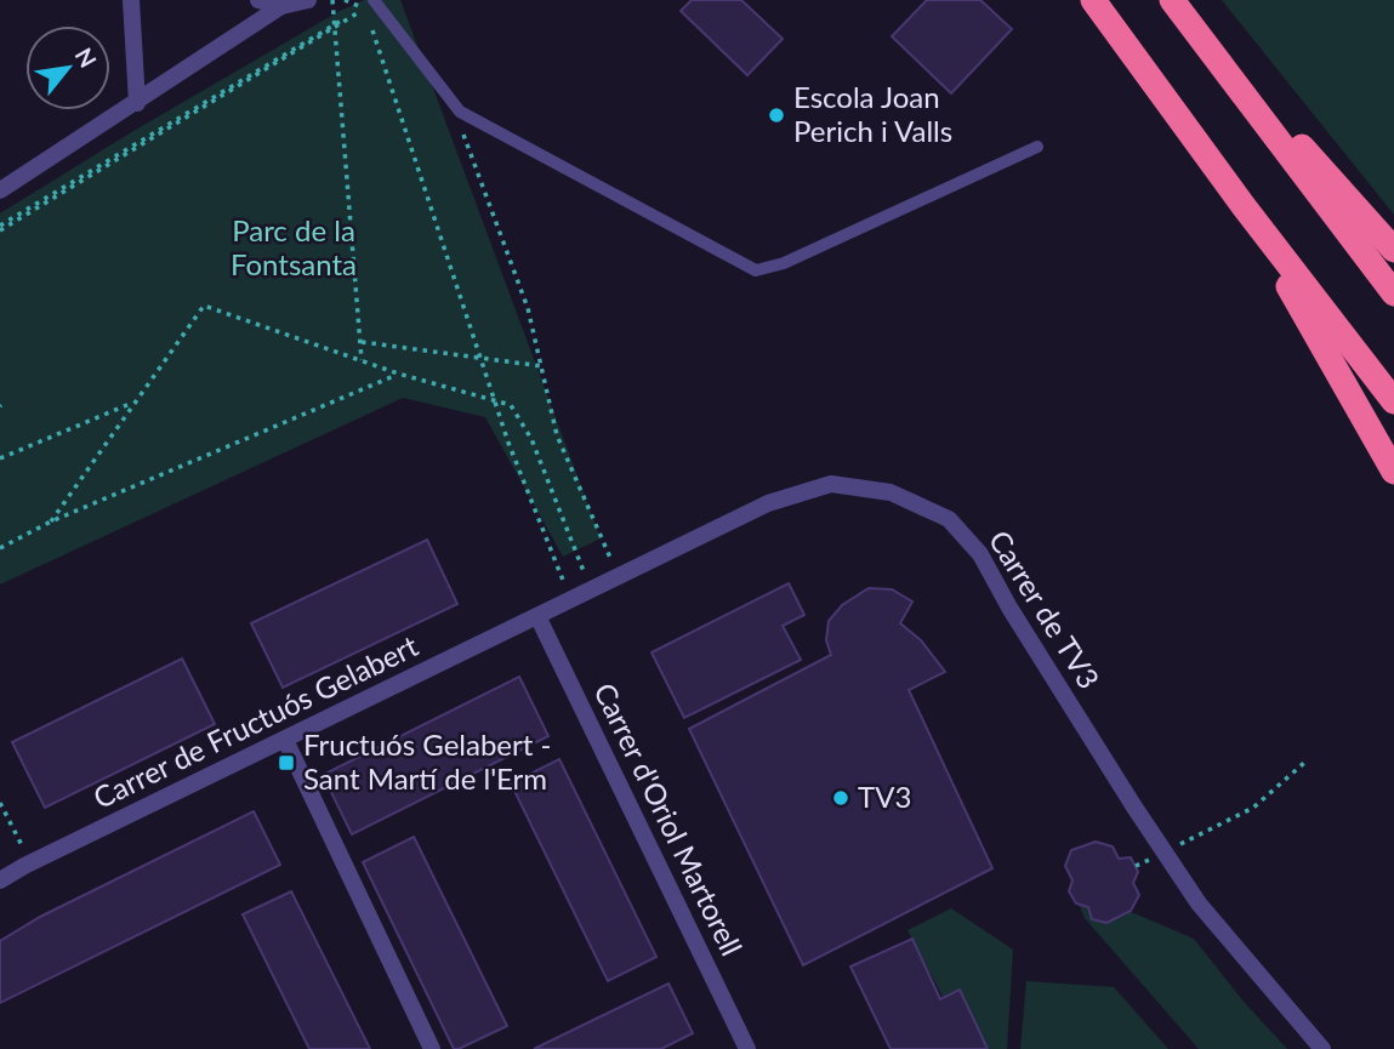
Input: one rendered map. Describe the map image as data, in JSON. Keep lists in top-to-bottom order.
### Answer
{
  "streets": {
    "street": ["Carrer de TV3", "Carrer de Fructuós Gelabert", "Carrer d'Oriol Martorell"]
  },
  "crossings": [
    ["Carrer de TV3", "Carrer de Fructuós Gelabert"],
    ["Carrer de TV3", "Carrer d'Oriol Martorell"],
    ["Carrer de Fructuós Gelabert", "Carrer d'Oriol Martorell"]
  ],
  "parks": ["Parc de la Fontsanta"],
  "places": {
    "other": ["Escola Joan Perich i Valls", "TV3"],
    "transit": ["Fructuós Gelabert - Sant Martí de l'Erm"]
  },
  "north": "top right"
}
